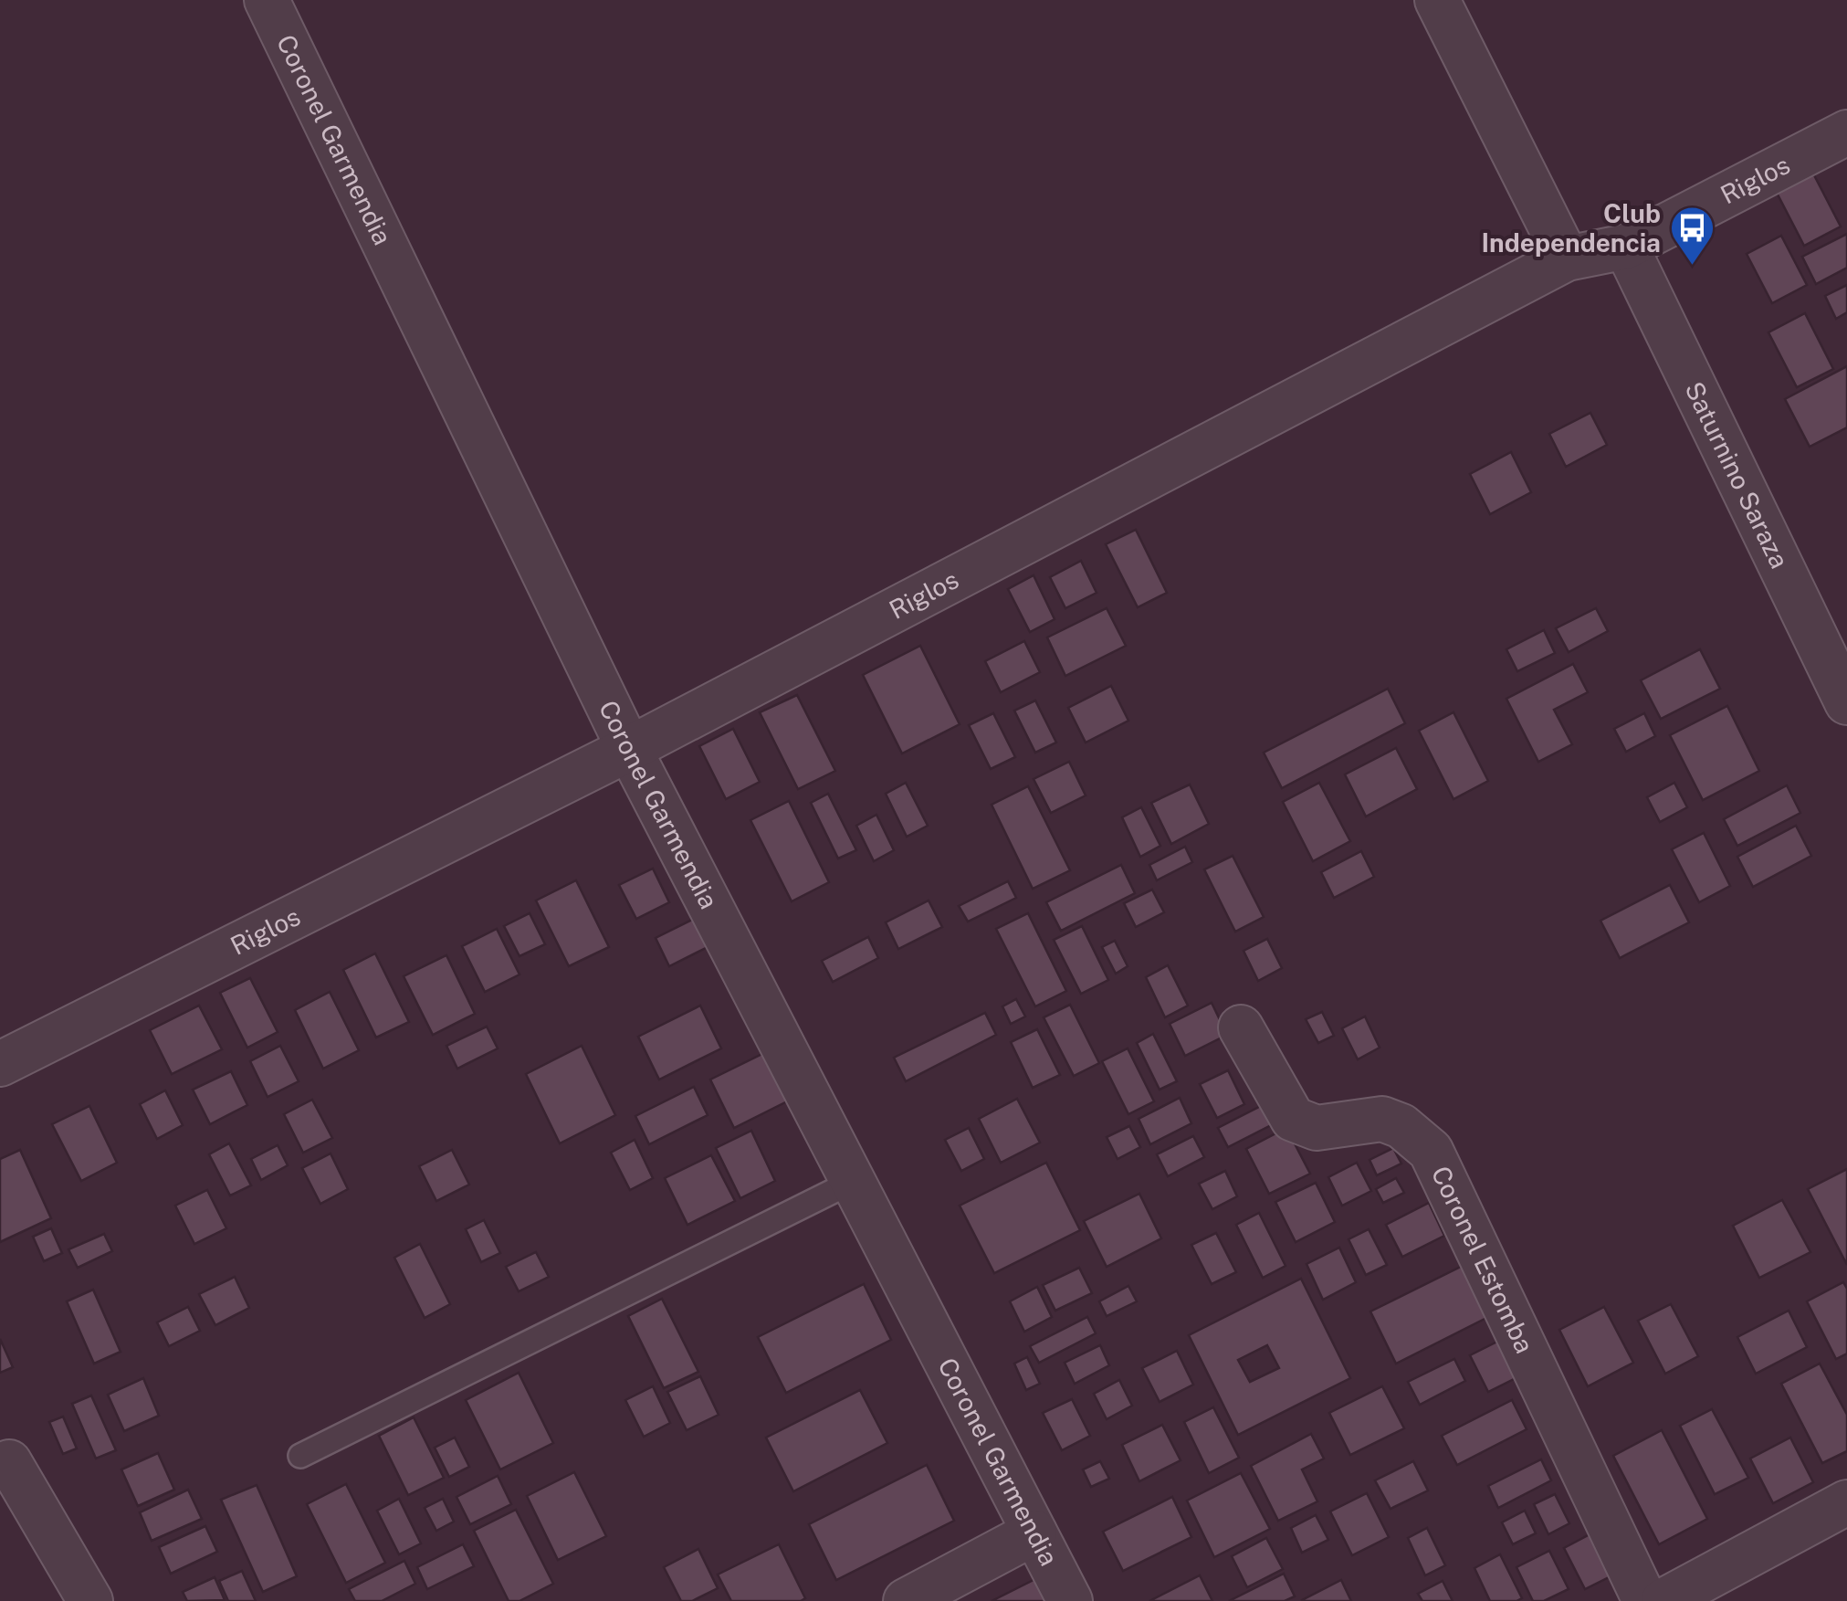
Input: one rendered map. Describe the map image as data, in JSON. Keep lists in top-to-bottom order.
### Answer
{
  "streets": {
    "street": [
      "Coronel Garmendia",
      "Riglos",
      "Saturnino Saraza",
      "Coronel Estomba"
    ]
  },
  "crossings": [
    ["Coronel Garmendia", "Riglos"],
    ["Riglos", "Saturnino Saraza"]
  ],
  "places": {
    "bus stop": ["Club Independencia"]
  }
}
